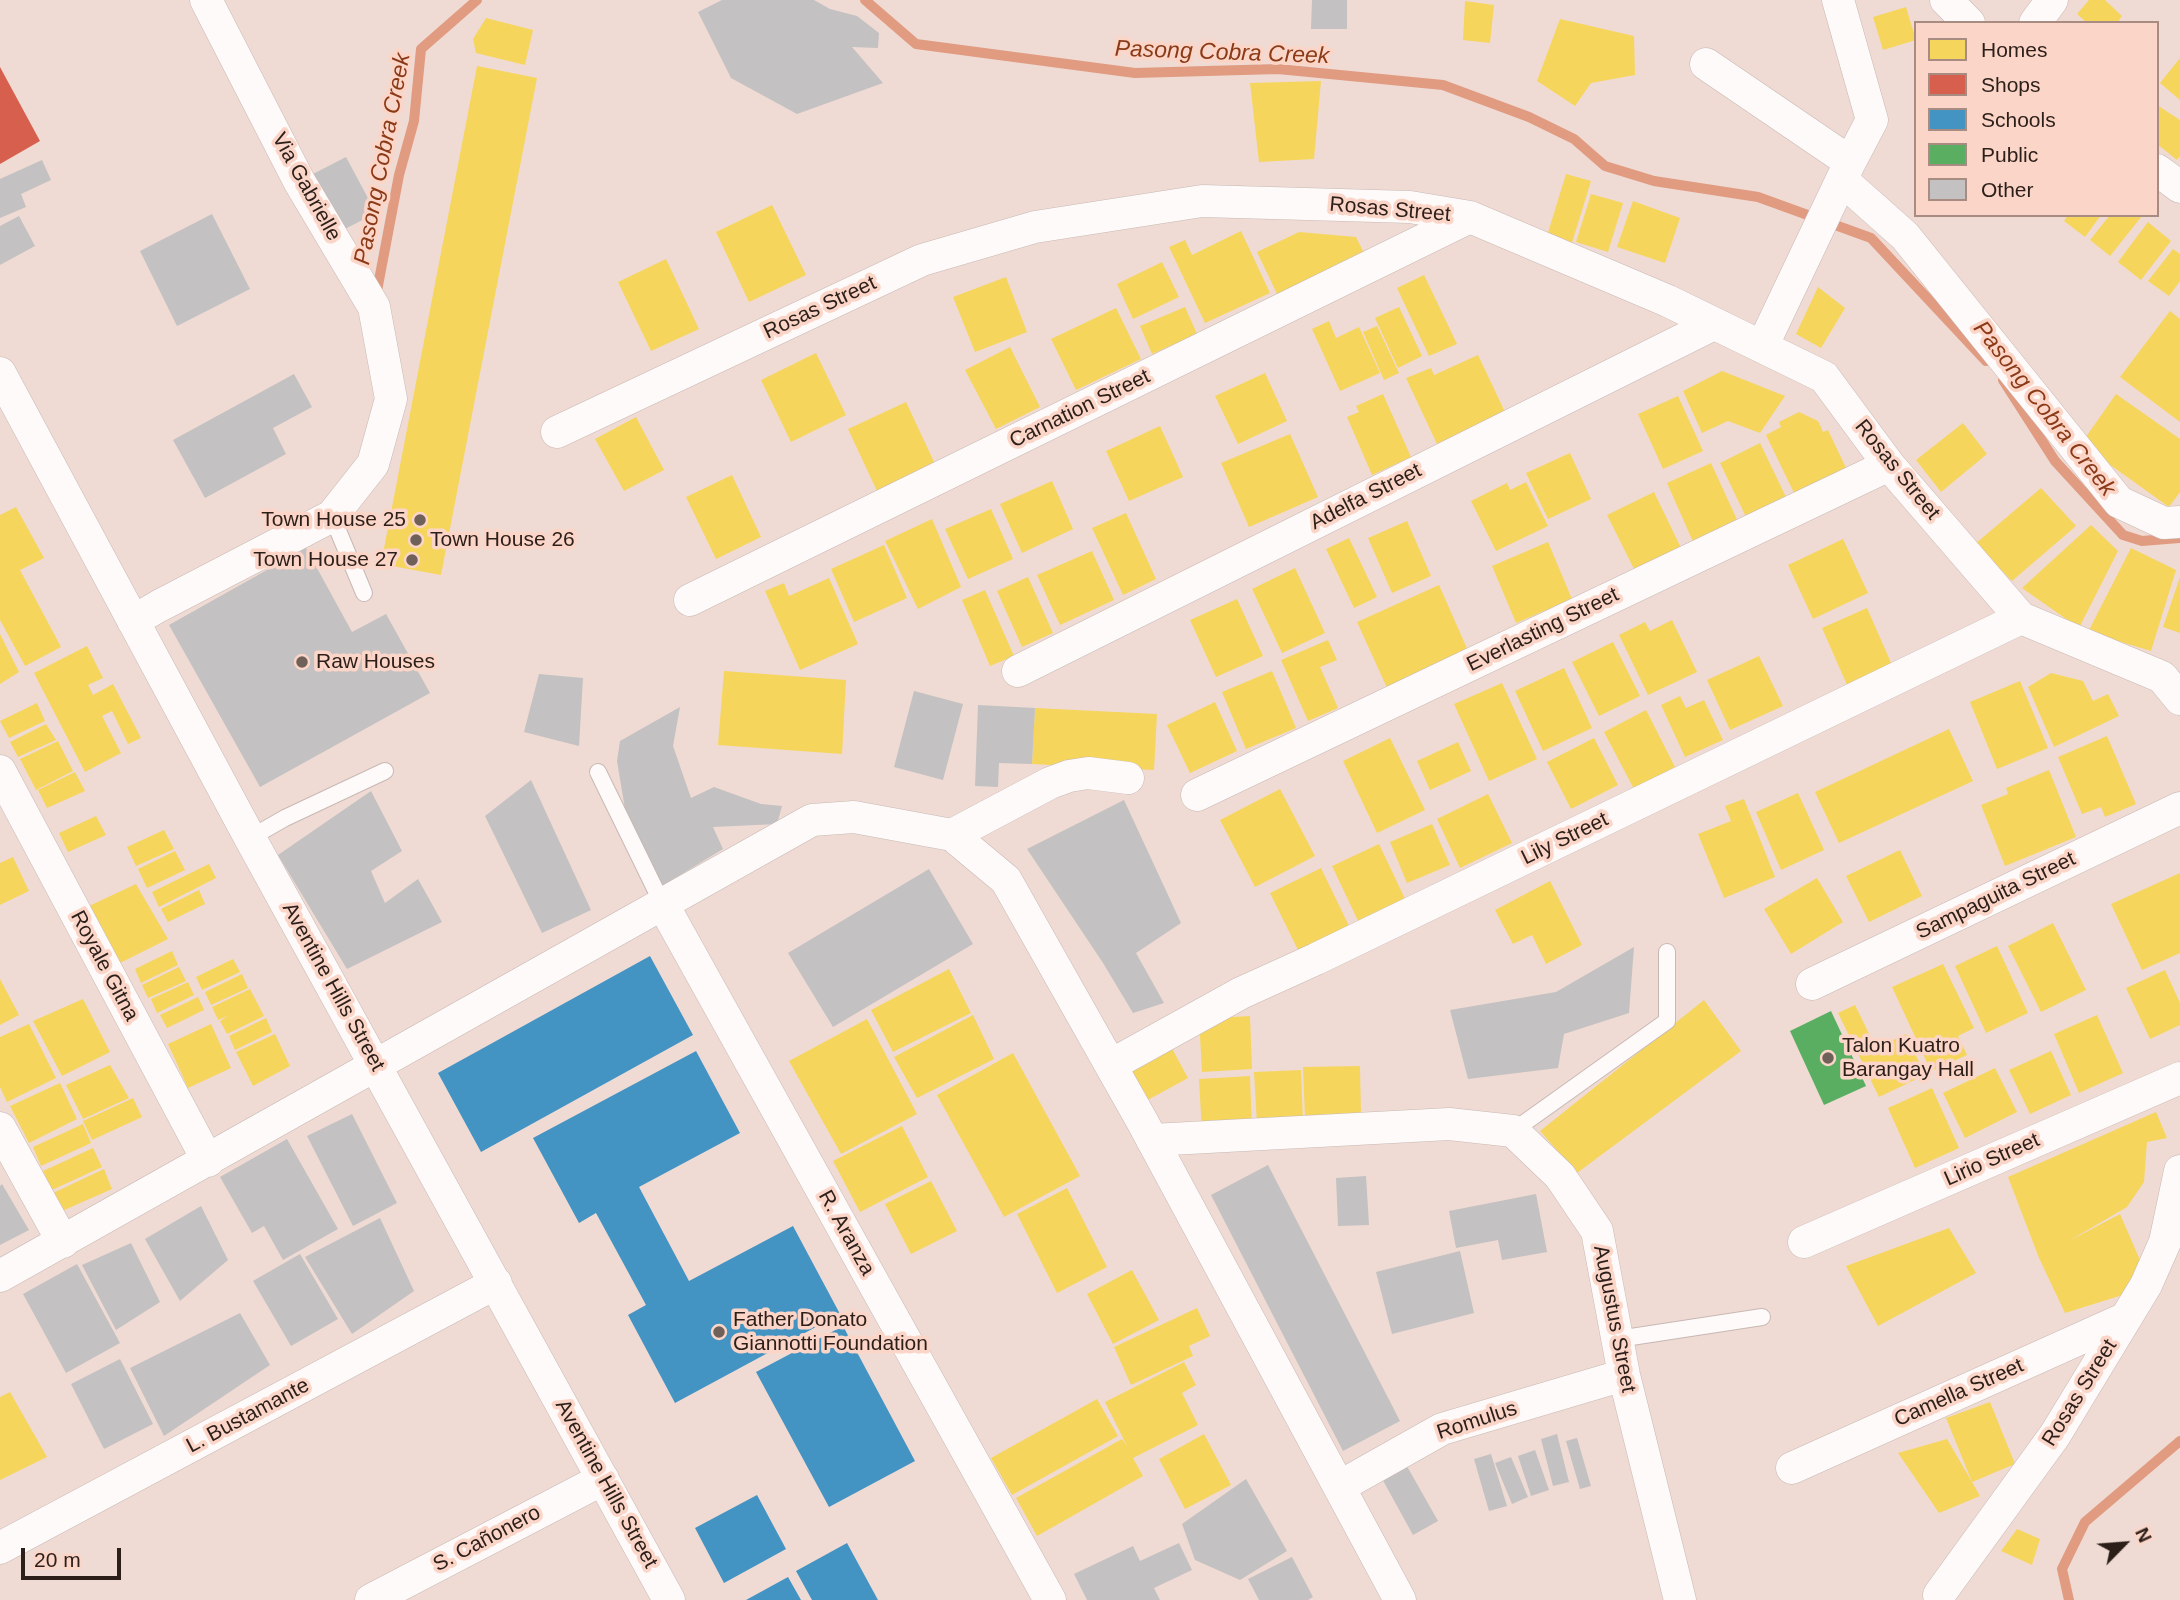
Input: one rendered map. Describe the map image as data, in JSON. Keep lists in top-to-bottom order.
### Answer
{
  "streets": {
    "street": [
      "Via Gabrielle",
      "Rosas Street",
      "Carnation Street",
      "Adelfa Street",
      "Everlasting Street",
      "Lily Street",
      "Sampaguita Street",
      "Royale Gitna",
      "Aventine Hills Street",
      "Lirio Street",
      "R. Aranza",
      "Augustus Street",
      "Camella Street",
      "L. Bustamante",
      "Romulus",
      "S. Cañonero"
    ]
  },
  "crossings": [
    ["Via Gabrielle", "Aventine Hills Street"],
    ["Rosas Street", "Carnation Street"],
    ["Rosas Street", "Adelfa Street"],
    ["Rosas Street", "Everlasting Street"],
    ["Rosas Street", "Lily Street"],
    ["Rosas Street", "Camella Street"],
    ["Aventine Hills Street", "L. Bustamante"],
    ["Aventine Hills Street", "S. Cañonero"],
    ["Augustus Street", "Romulus"]
  ],
  "water": ["Pasong Cobra Creek"],
  "places": [
    "Town House 25",
    "Town House 26",
    "Town House 27",
    "Raw Houses",
    "Talon Kuatro Barangay Hall",
    "Father Donato Giannotti Foundation"
  ],
  "legend": [
    "Homes",
    "Shops",
    "Schools",
    "Public",
    "Other"
  ],
  "scale_bar": "20 m",
  "north": "top right"
}
